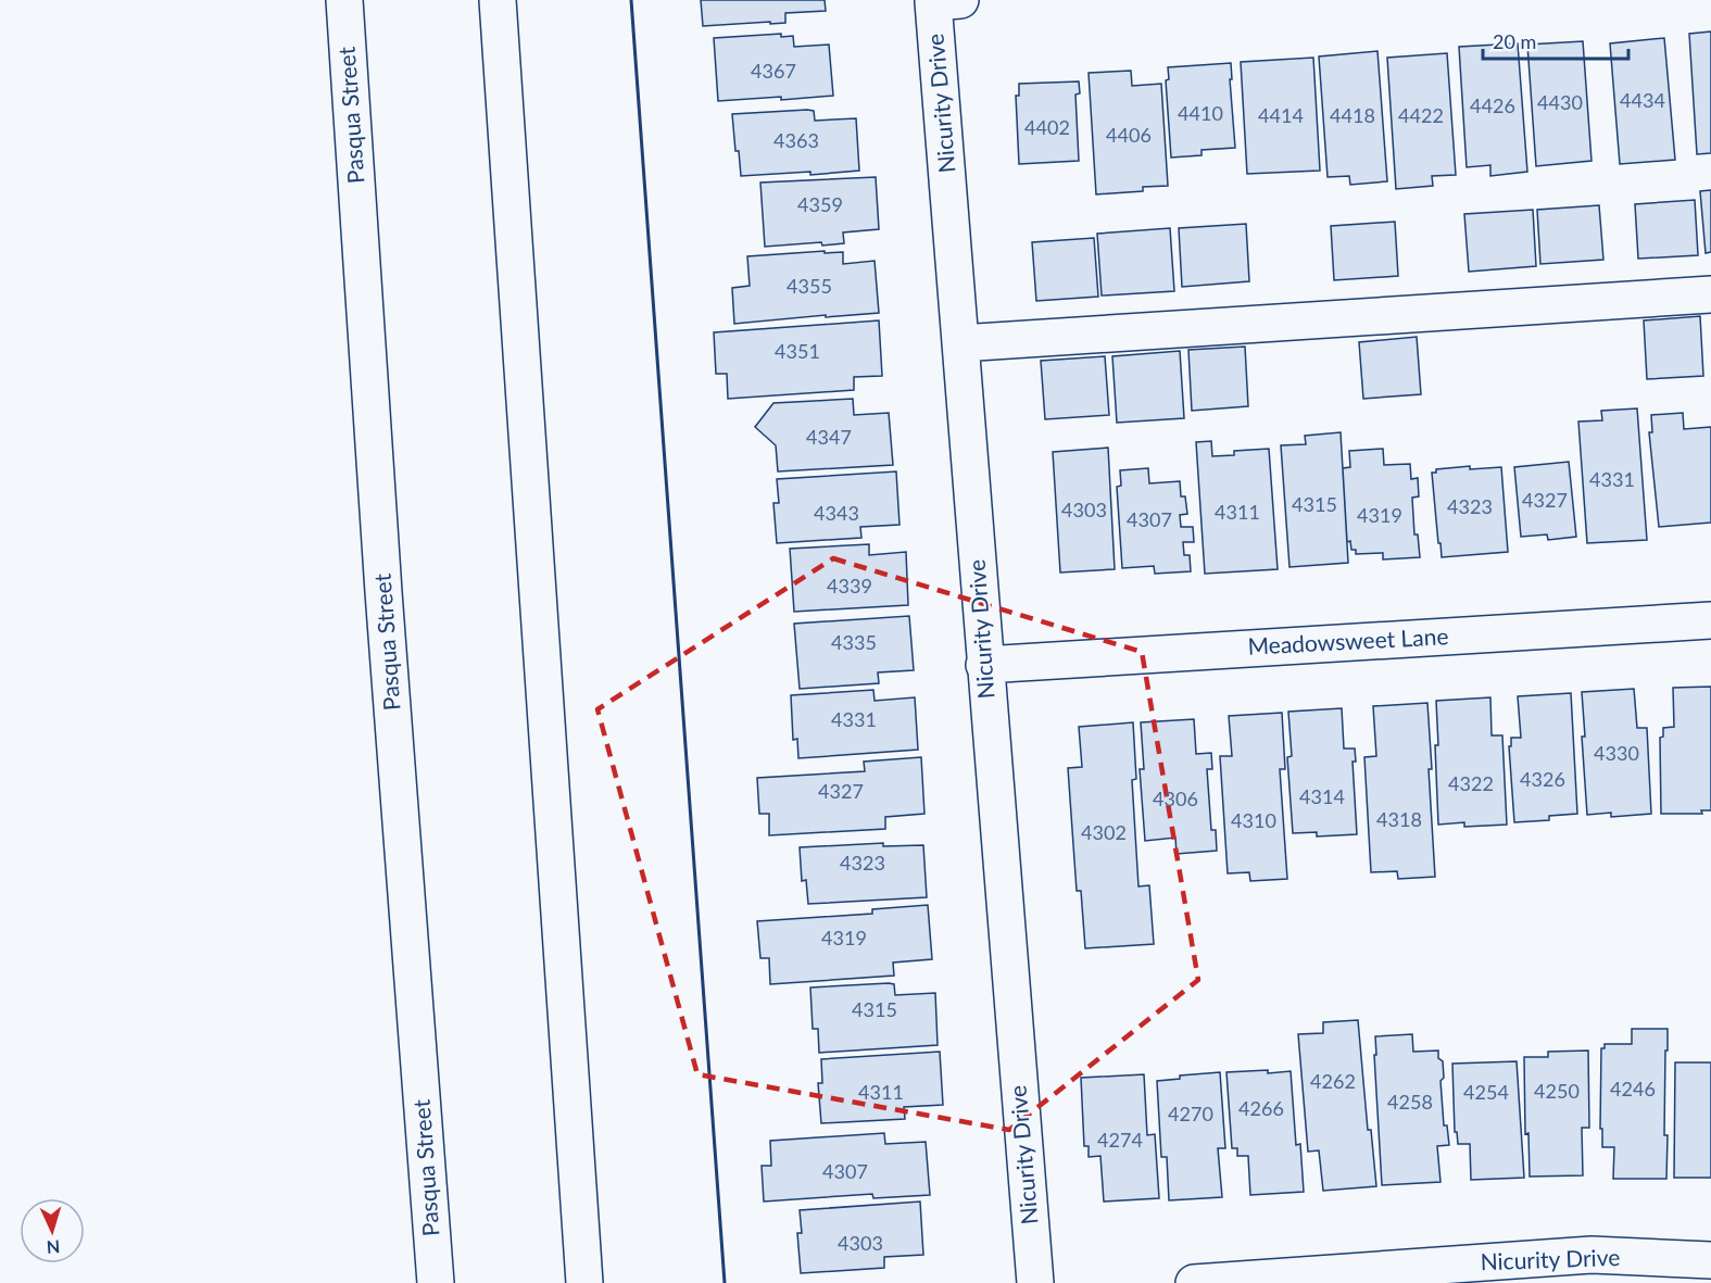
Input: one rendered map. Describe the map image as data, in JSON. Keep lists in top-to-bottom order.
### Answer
{
  "streets": {
    "main road": ["Nicurity Drive", "Pasqua Street", "Meadowsweet Lane"]
  },
  "crossings": [
    ["Nicurity Drive", "Meadowsweet Lane"]
  ],
  "house_numbers": [
    "4367",
    "4434",
    "4430",
    "4426",
    "4410",
    "4414",
    "4418",
    "4422",
    "4402",
    "4406",
    "4363",
    "4359",
    "4355",
    "4351",
    "4347",
    "4331",
    "4327",
    "4315",
    "4323",
    "4303",
    "4311",
    "4343",
    "4319",
    "4307",
    "4339",
    "4335",
    "4331",
    "4330",
    "4326",
    "4322",
    "4327",
    "4314",
    "4306",
    "4318",
    "4310",
    "4302",
    "4323",
    "4319",
    "4315",
    "4262",
    "4246",
    "4250",
    "4311",
    "4254",
    "4258",
    "4266",
    "4270",
    "4274",
    "4307",
    "4303"
  ],
  "scale_bar": "20 m",
  "north": "bottom"
}
